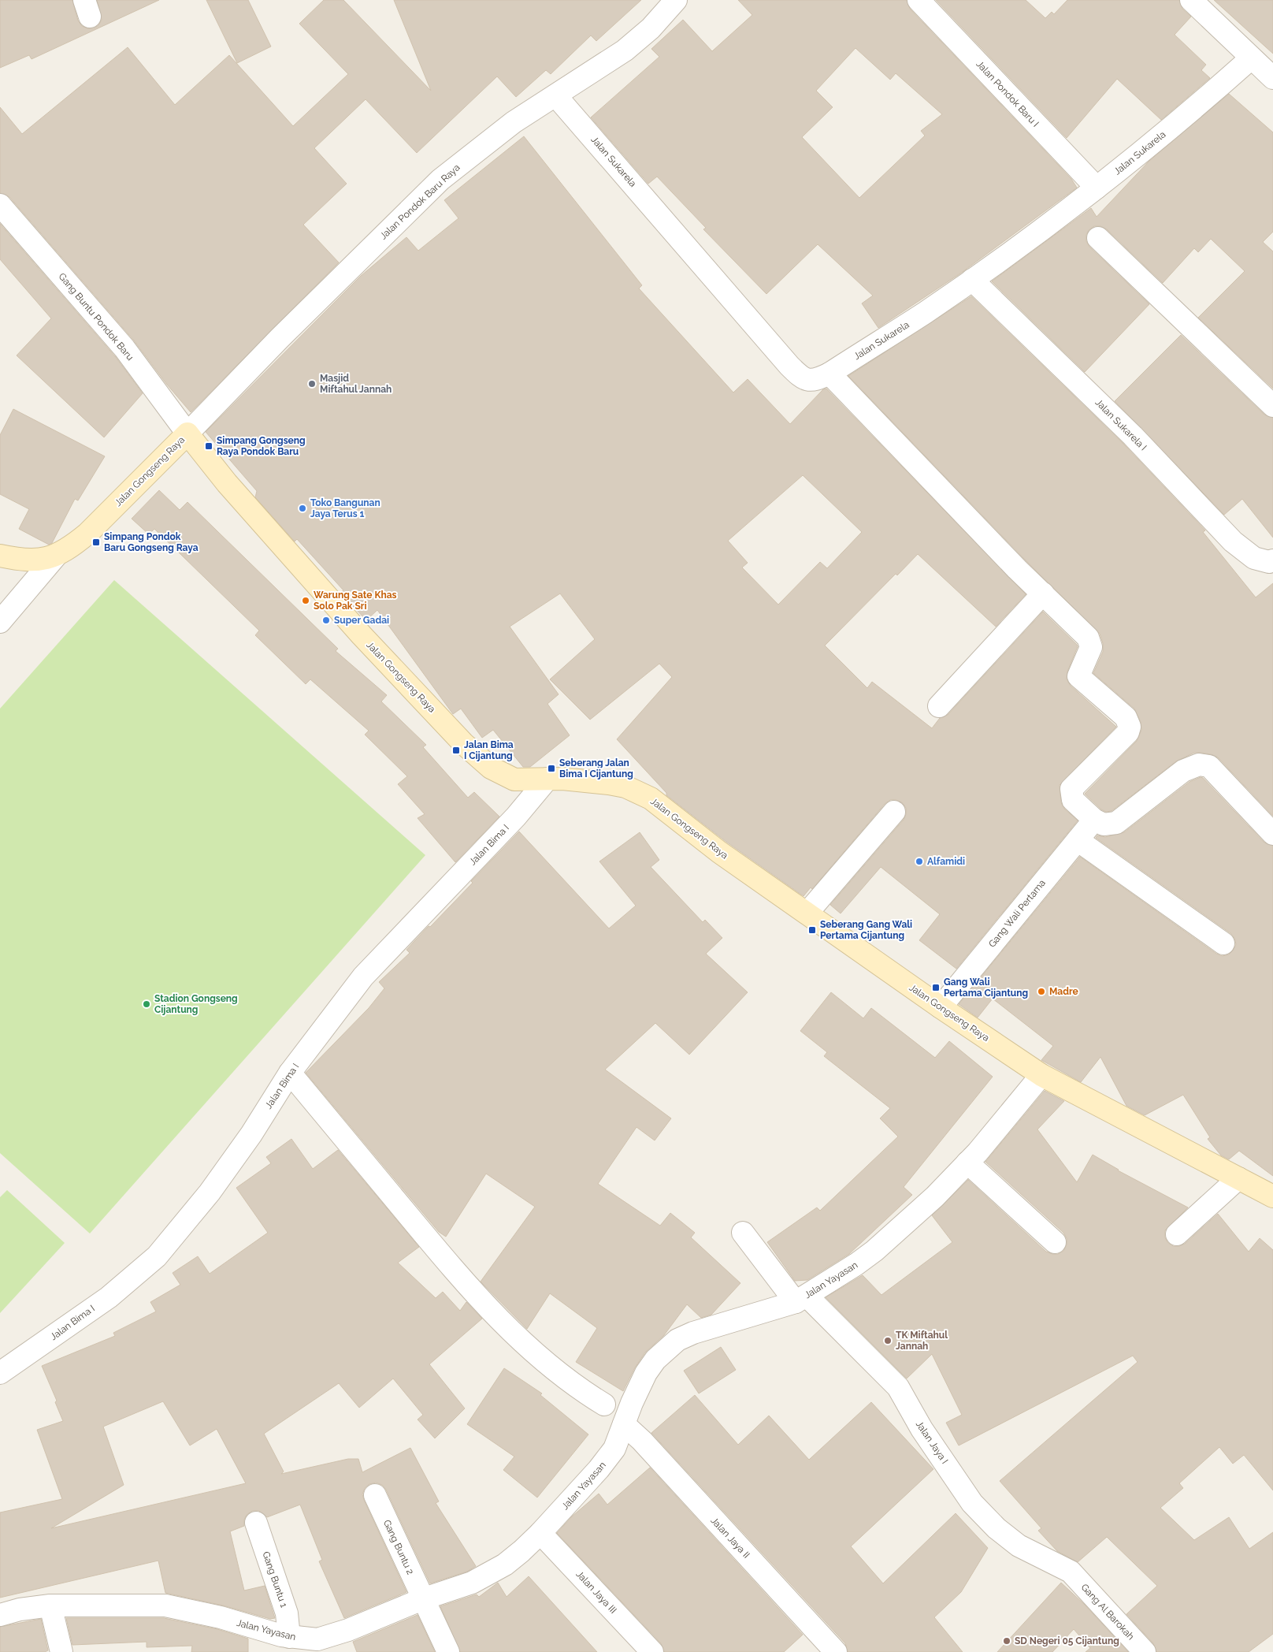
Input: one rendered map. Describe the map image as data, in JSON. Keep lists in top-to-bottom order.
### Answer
{
  "streets": {
    "street": [
      "Jalan Pondok Baru I",
      "Jalan Sukarela",
      "Jalan Pondok Baru Raya",
      "Gang Buntu Pondok Baru",
      "Jalan Sukarela I",
      "Jalan Gongseng Raya",
      "Jalan Bima I",
      "Gang Wali Pertama",
      "Jalan Yayasan",
      "Jalan Jaya I",
      "Jalan Jaya II",
      "Gang Buntu 2",
      "Gang Buntu 1",
      "Jalan Jaya III",
      "Gang Al Barokah"
    ]
  },
  "crossings": [
    ["Jalan Pondok Baru I", "Jalan Sukarela"],
    ["Jalan Sukarela", "Jalan Pondok Baru Raya"],
    ["Jalan Sukarela", "Jalan Sukarela I"],
    ["Jalan Pondok Baru Raya", "Gang Buntu Pondok Baru"],
    ["Jalan Pondok Baru Raya", "Jalan Gongseng Raya"],
    ["Gang Buntu Pondok Baru", "Jalan Gongseng Raya"],
    ["Jalan Gongseng Raya", "Jalan Bima I"],
    ["Jalan Gongseng Raya", "Gang Wali Pertama"],
    ["Jalan Gongseng Raya", "Jalan Yayasan"],
    ["Jalan Yayasan", "Jalan Jaya I"],
    ["Jalan Yayasan", "Jalan Jaya II"],
    ["Jalan Yayasan", "Gang Buntu 2"],
    ["Jalan Yayasan", "Gang Buntu 1"],
    ["Jalan Yayasan", "Jalan Jaya III"],
    ["Jalan Jaya I", "Gang Al Barokah"]
  ],
  "places": {
    "other": [
      "Masjid Miftahul Jannah",
      "Toko Bangunan Jaya Terus 1",
      "Warung Sate Khas Solo Pak Sri",
      "Super Gadai",
      "Alfamidi",
      "Madre",
      "Stadion Gongseng Cijantung",
      "TK Miftahul Jannah",
      "SD Negeri 05 Cijantung"
    ],
    "transit": [
      "Simpang Gongseng Raya Pondok Baru",
      "Simpang Pondok Baru Gongseng Raya",
      "Jalan Bima I Cijantung",
      "Seberang Jalan Bima I Cijantung",
      "Seberang Gang Wali Pertama Cijantung",
      "Gang Wali Pertama Cijantung"
    ]
  }
}
